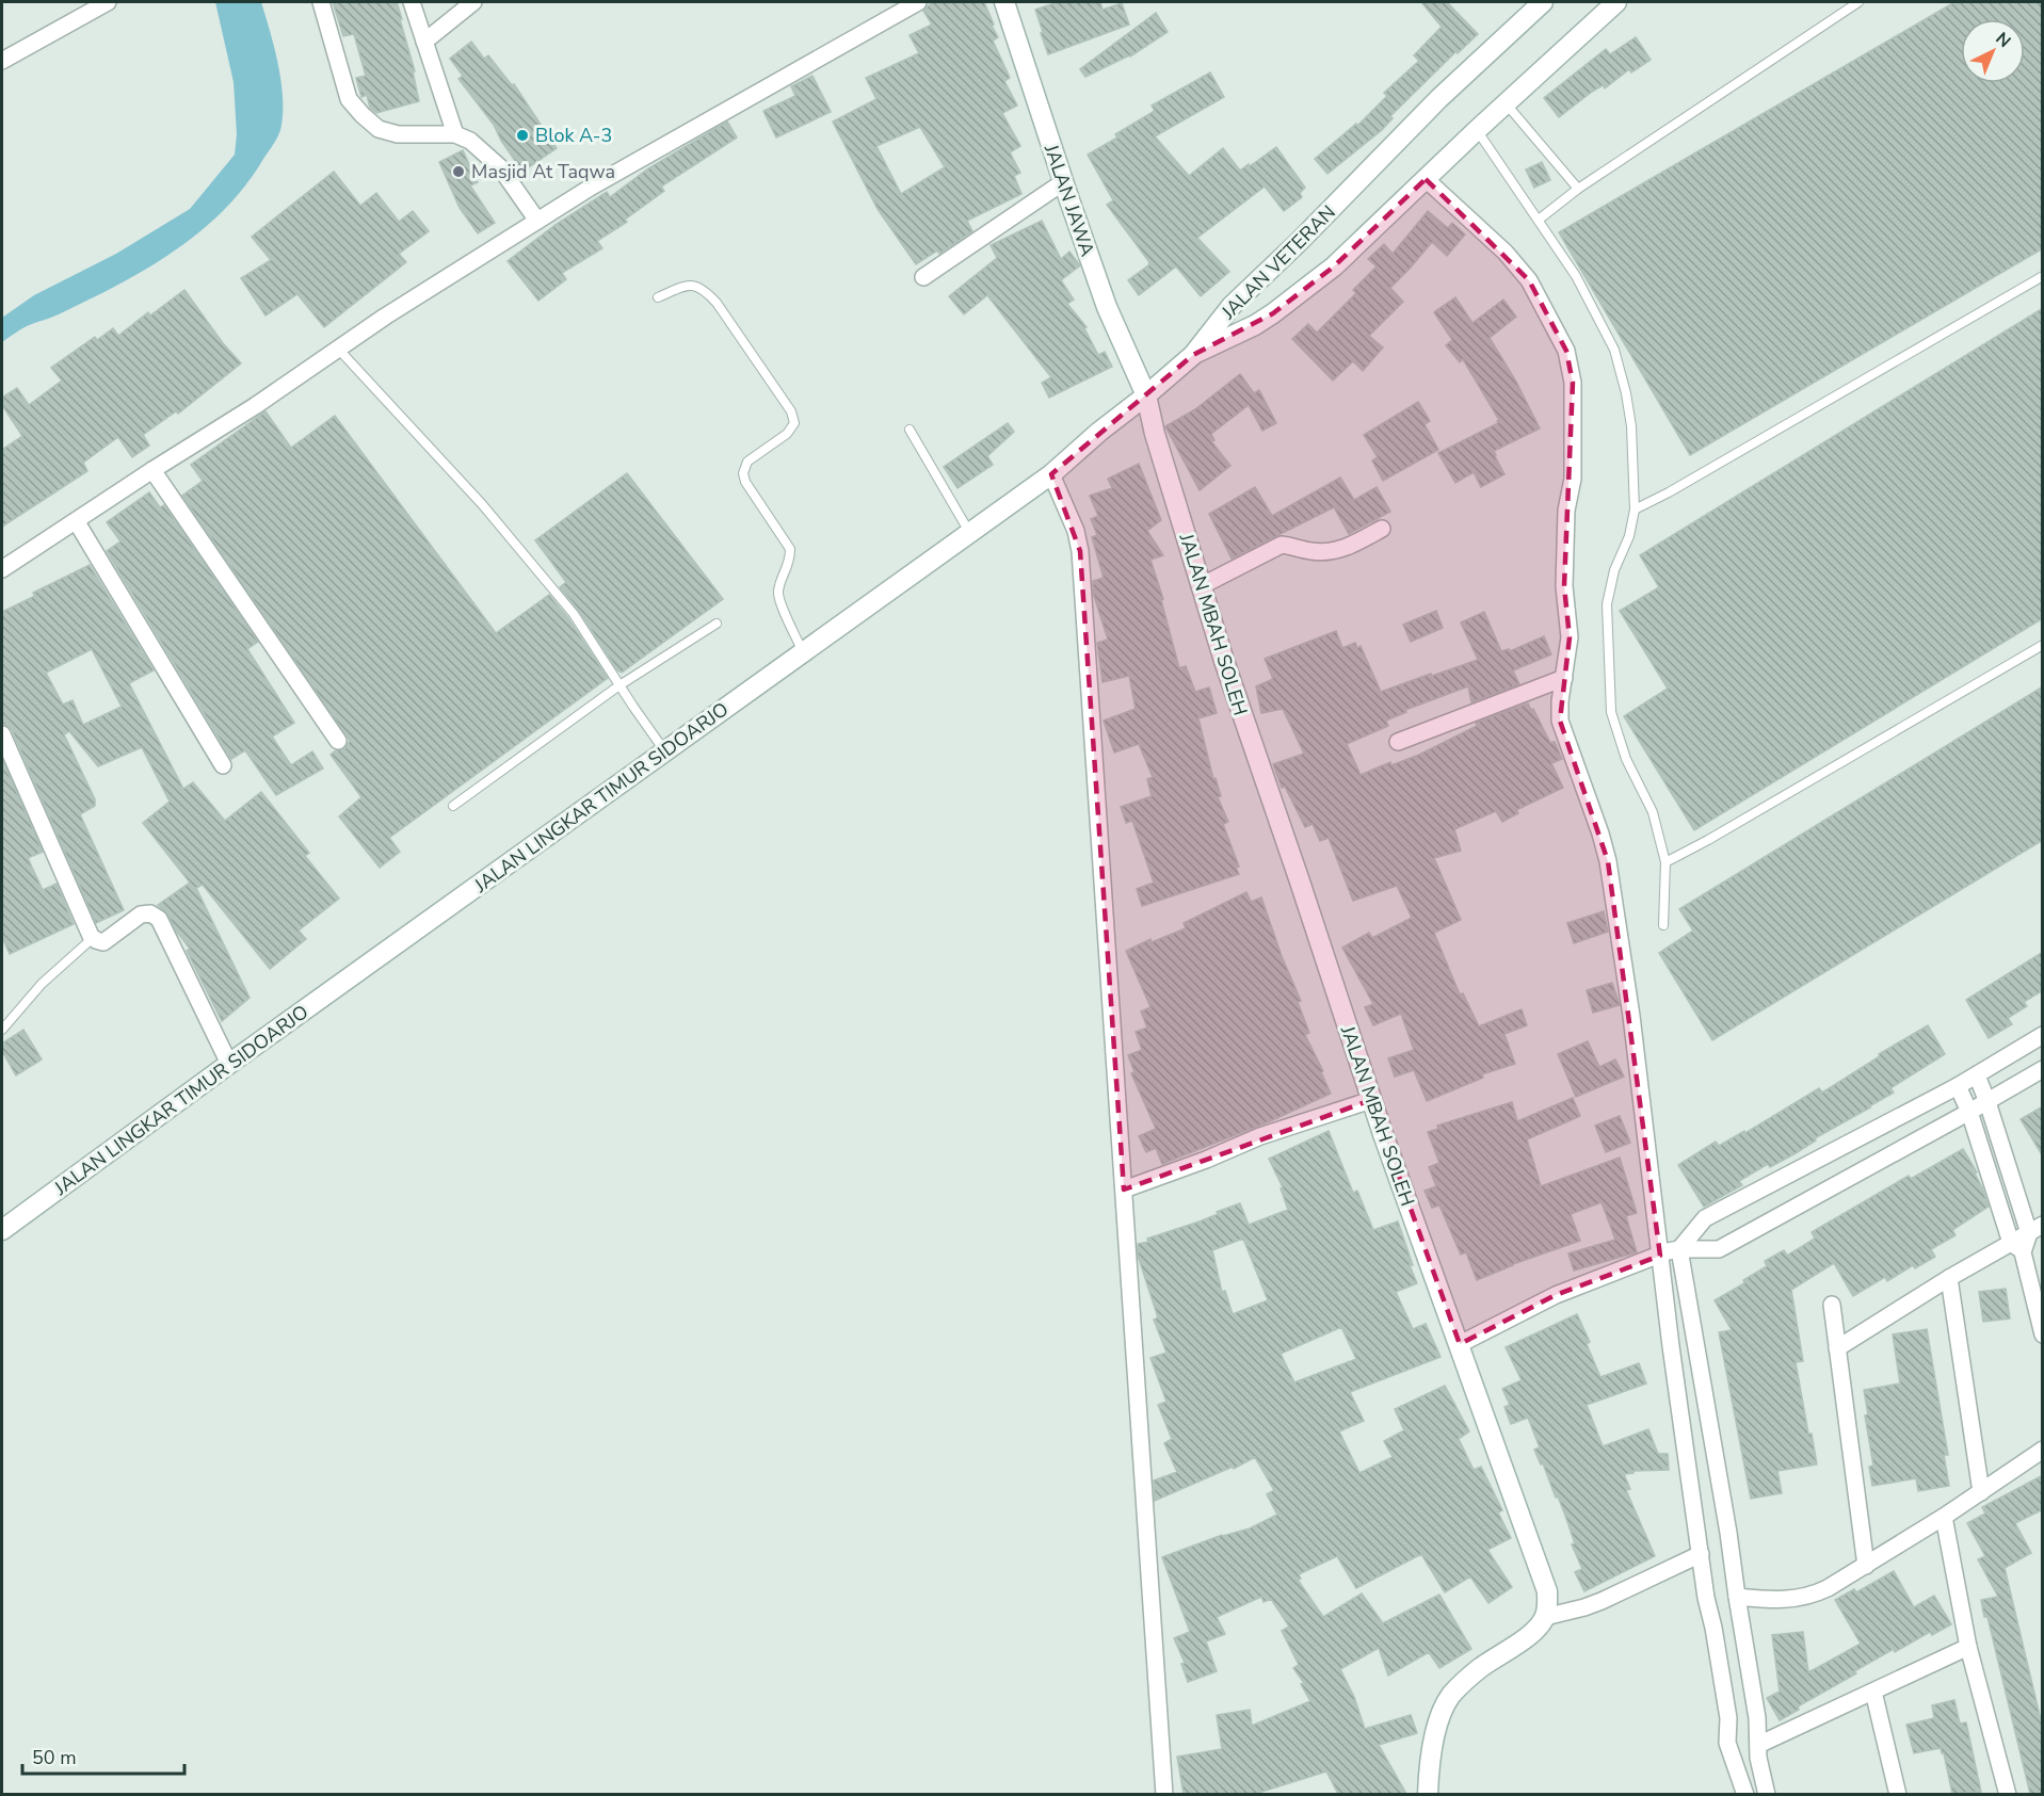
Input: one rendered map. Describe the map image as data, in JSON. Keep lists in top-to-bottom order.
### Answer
{
  "streets": {
    "main road": [
      "JALAN JAWA",
      "JALAN VETERAN",
      "JALAN MBAH SOLEH",
      "JALAN LINGKAR TIMUR SIDOARJO"
    ]
  },
  "crossings": [
    ["JALAN JAWA", "JALAN MBAH SOLEH"],
    ["JALAN JAWA", "JALAN LINGKAR TIMUR SIDOARJO"],
    ["JALAN VETERAN", "JALAN LINGKAR TIMUR SIDOARJO"],
    ["JALAN MBAH SOLEH", "JALAN LINGKAR TIMUR SIDOARJO"]
  ],
  "places": ["Blok A-3", "Masjid At Taqwa"],
  "scale_bar": "50 m",
  "north": "top right"
}
